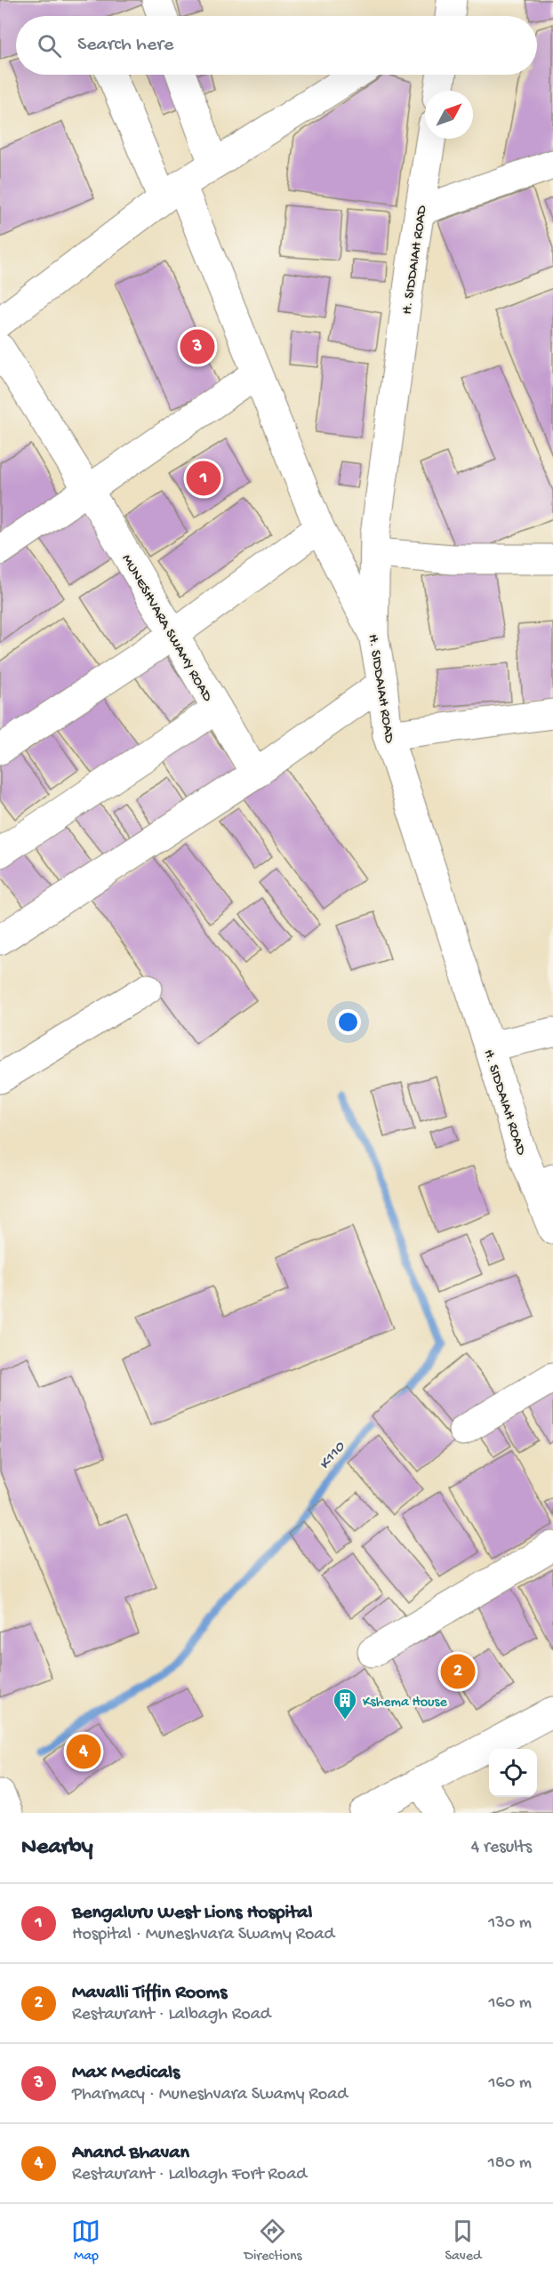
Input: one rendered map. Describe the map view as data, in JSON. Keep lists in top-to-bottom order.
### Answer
{
  "streets": {
    "street": ["H. SIDDAIAH ROAD", "MUNESHVARA SWAMY ROAD"]
  },
  "water": ["K110"],
  "places": {
    "building": ["Kshema House"]
  },
  "north": "top right",
  "page": {
    "search": "Search here",
    "pins": [
      "3",
      "1",
      "2",
      "4"
    ],
    "heading": ["Nearby", "4 results"],
    "list": [
      {
        "mark": "1",
        "name": "Bengaluru West Lions Hospital",
        "note": "Hospital · Muneshvara Swamy Road",
        "value": "130 m"
      },
      {
        "mark": "2",
        "name": "Mavalli Tiffin Rooms",
        "note": "Restaurant · Lalbagh Road",
        "value": "160 m"
      },
      {
        "mark": "3",
        "name": "Max Medicals",
        "note": "Pharmacy · Muneshvara Swamy Road",
        "value": "160 m"
      },
      {
        "mark": "4",
        "name": "Anand Bhavan",
        "note": "Restaurant · Lalbagh Fort Road",
        "value": "180 m"
      }
    ],
    "nav": ["Map", "Directions", "Saved"]
  }
}
